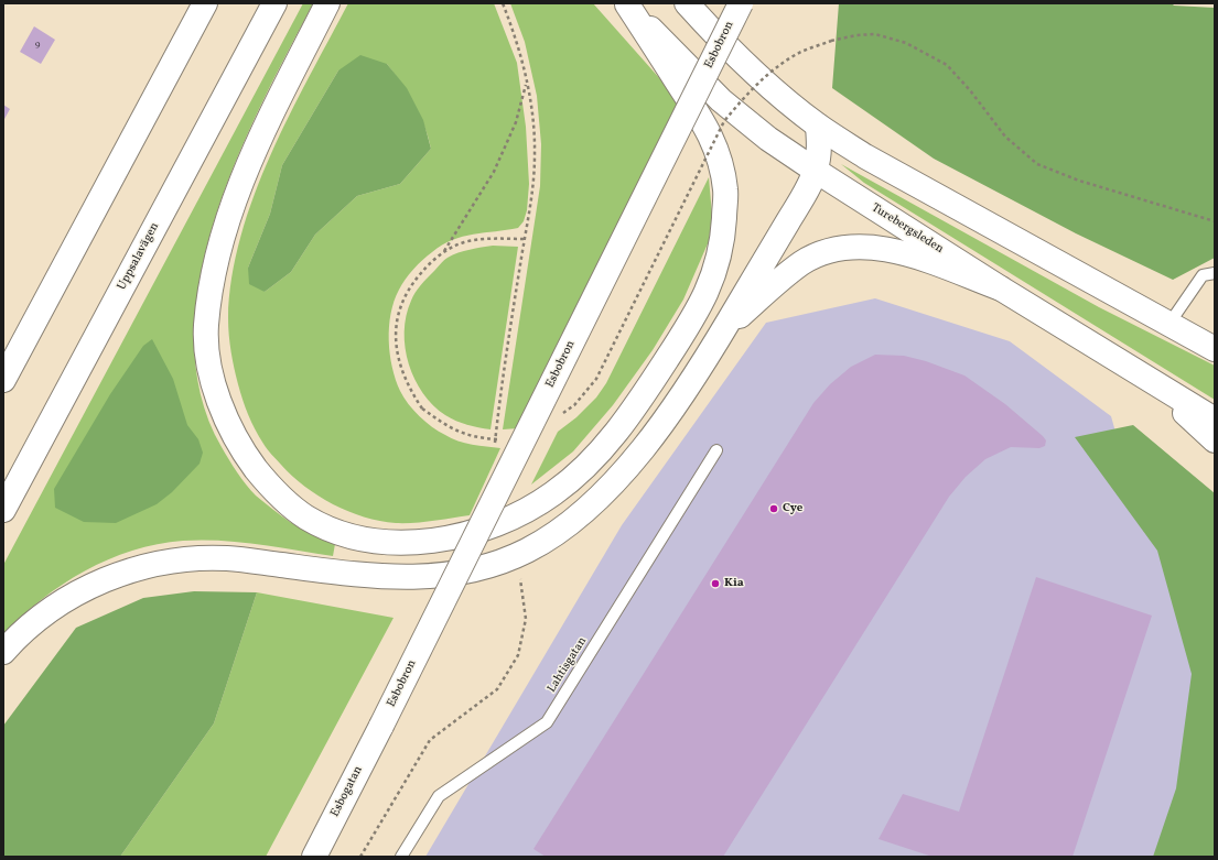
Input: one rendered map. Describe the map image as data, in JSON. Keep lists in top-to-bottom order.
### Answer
{
  "streets": {
    "main road": [
      "Esbobron",
      "Turebergsleden",
      "Uppsalavägen",
      "Esbogatan"
    ],
    "lane": ["Lahtisgatan"]
  },
  "crossings": [
    ["Esbobron", "Esbogatan"]
  ],
  "places": ["Cye", "Kia"],
  "house_numbers": ["9"]
}
